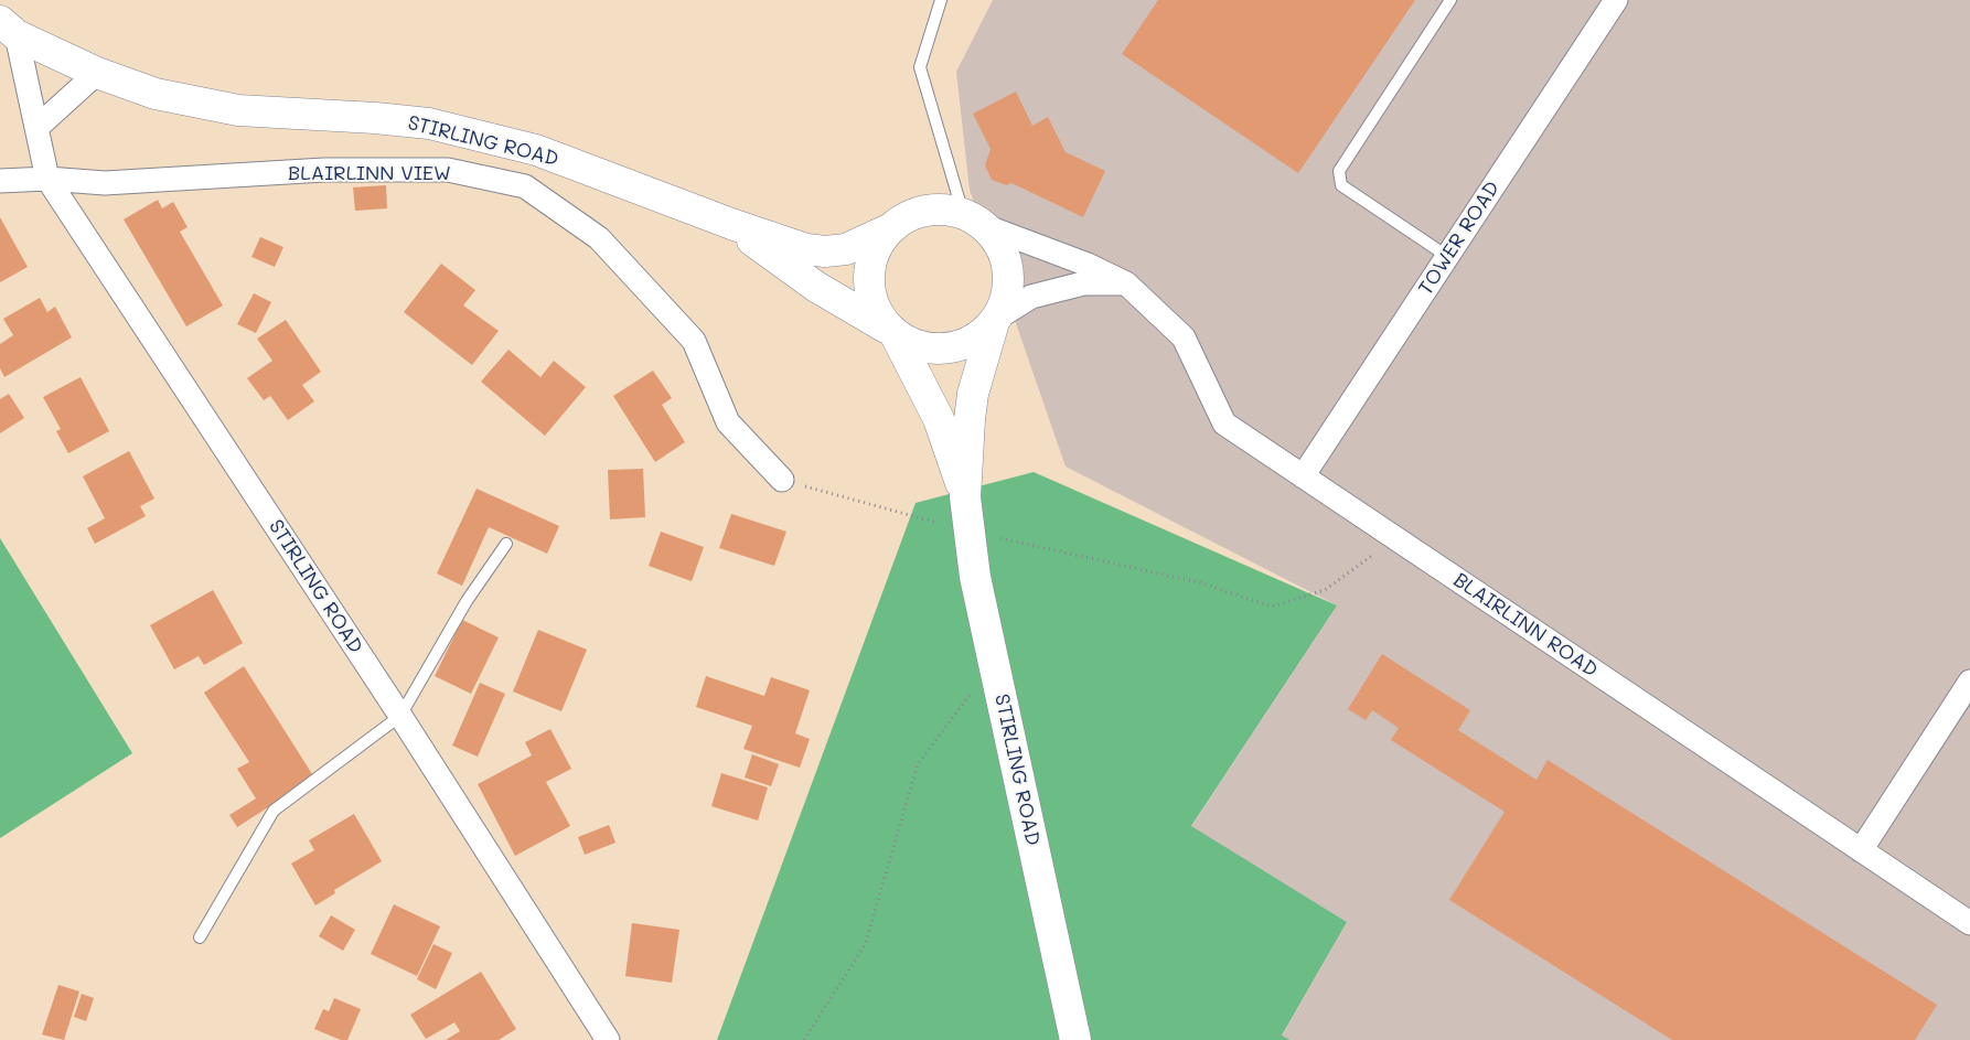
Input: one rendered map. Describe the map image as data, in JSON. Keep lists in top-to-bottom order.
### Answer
{
  "streets": {
    "main road": ["STIRLING ROAD"],
    "street": ["BLAIRLINN VIEW", "TOWER ROAD", "BLAIRLINN ROAD"]
  },
  "crossings": [
    ["STIRLING ROAD", "BLAIRLINN VIEW"],
    ["STIRLING ROAD", "BLAIRLINN ROAD"],
    ["TOWER ROAD", "BLAIRLINN ROAD"]
  ]
}
